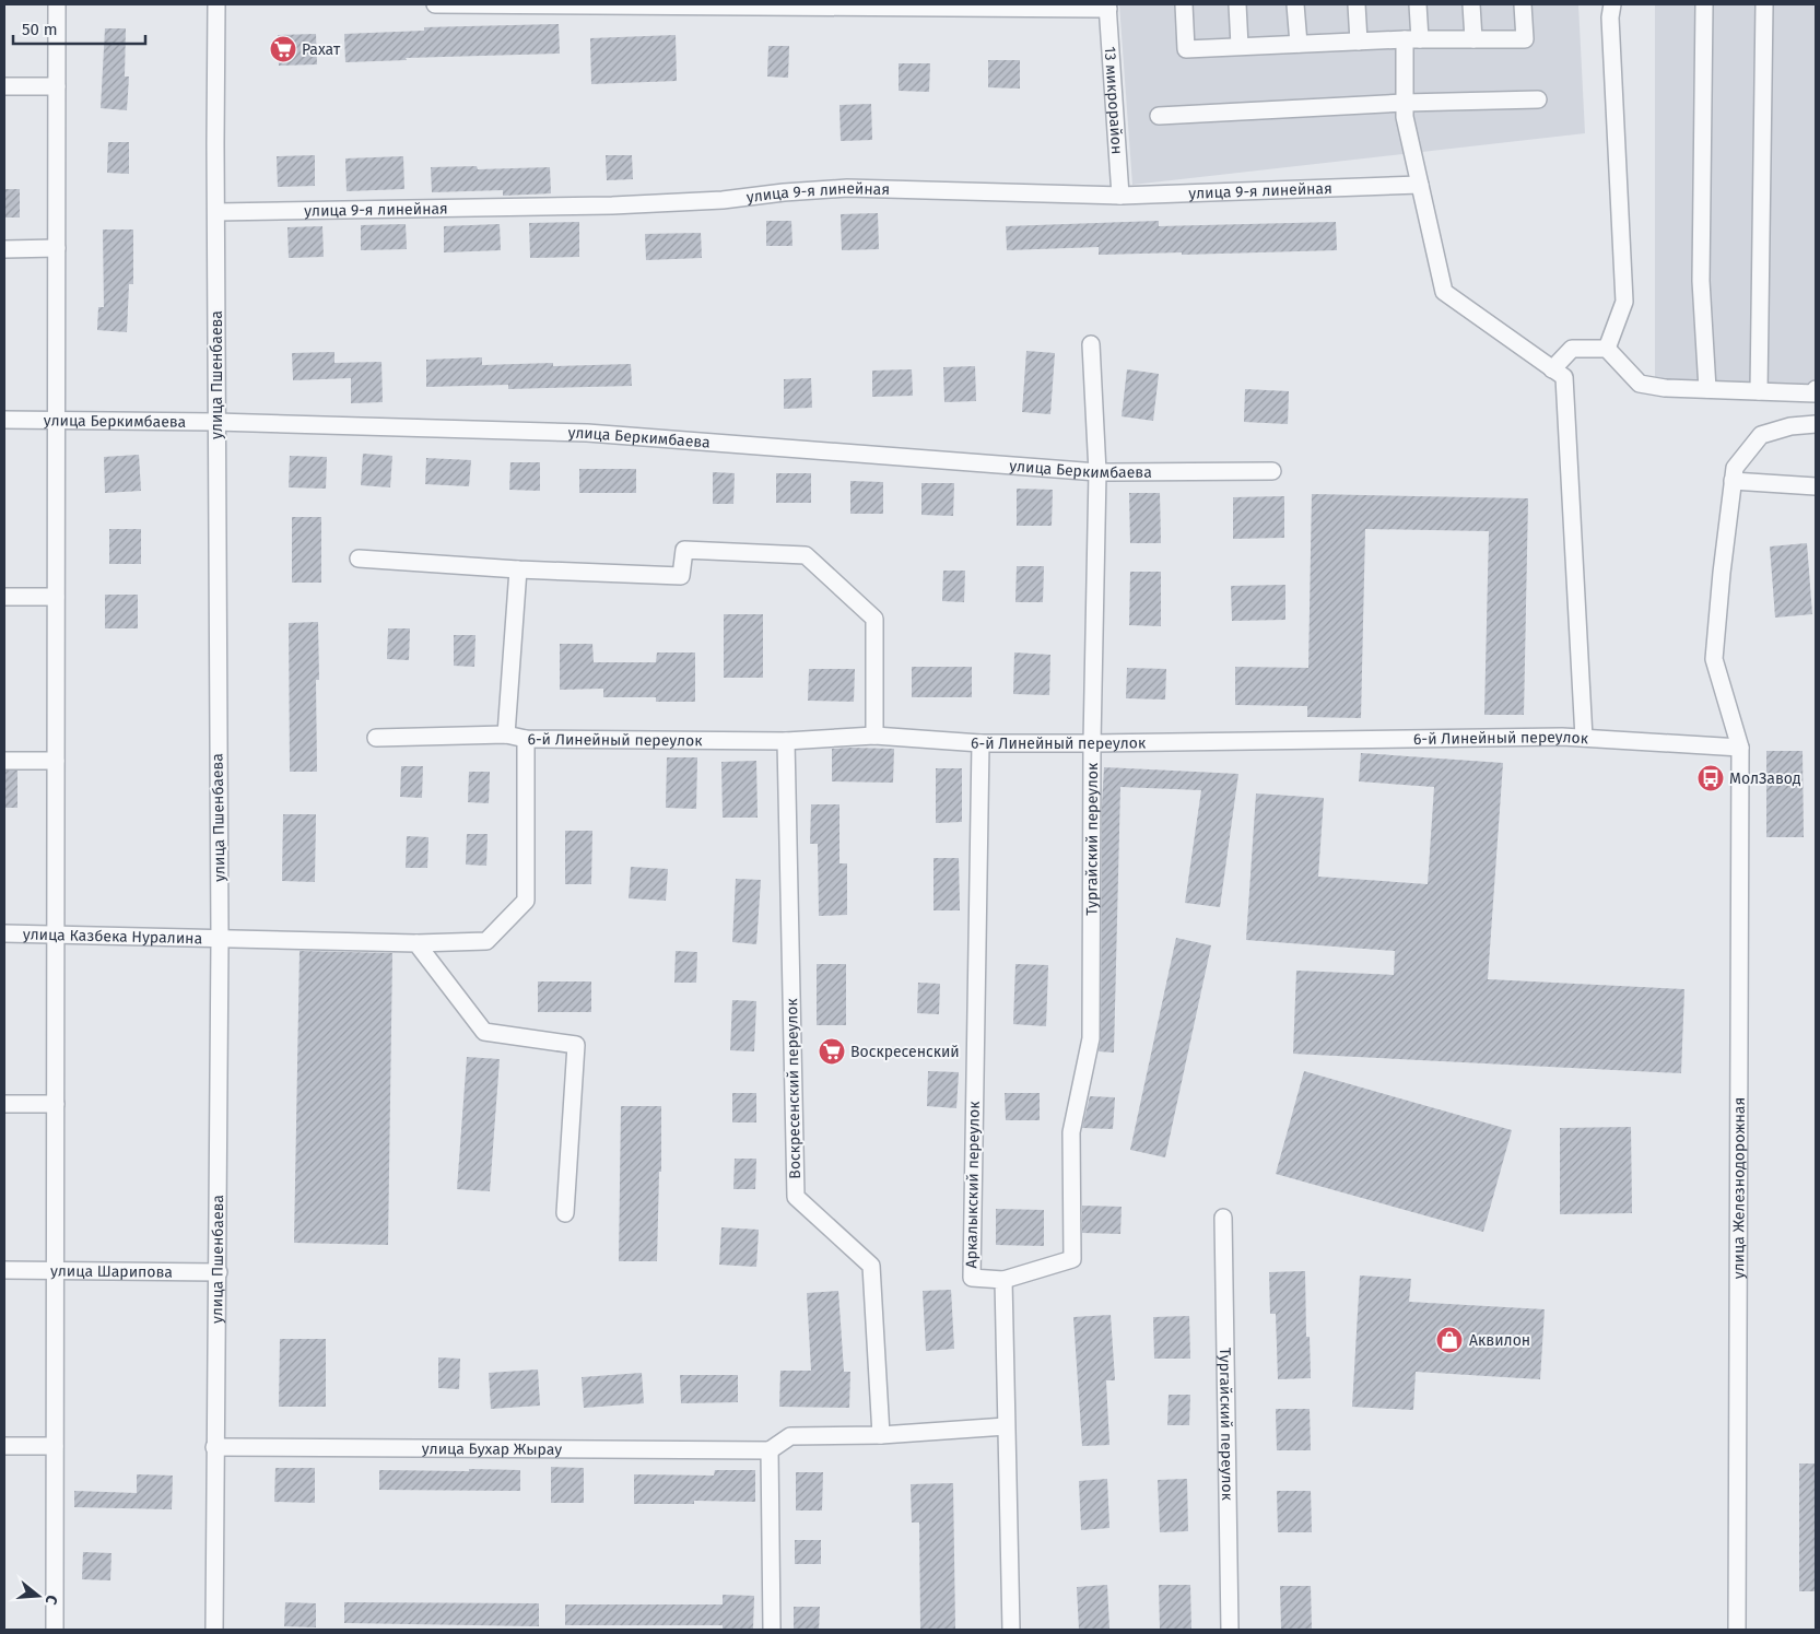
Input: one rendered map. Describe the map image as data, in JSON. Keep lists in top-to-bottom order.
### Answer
{
  "streets": {
    "street": [
      "13 микрорайон",
      "улица 9-я линейная",
      "улица Пшенбаева",
      "улица Беркимбаева",
      "6-й Линейный переулок",
      "Тургайский переулок",
      "улица Казбека Нуралина",
      "Воскресенский переулок",
      "Аркалыкский переулок",
      "улица Железнодорожная",
      "улица Шарипова",
      "улица Бухар Жырау"
    ]
  },
  "crossings": [
    ["13 микрорайон", "улица 9-я линейная"],
    ["улица 9-я линейная", "улица Пшенбаева"],
    ["улица Пшенбаева", "улица Беркимбаева"],
    ["улица Пшенбаева", "улица Казбека Нуралина"],
    ["улица Пшенбаева", "улица Шарипова"],
    ["улица Пшенбаева", "улица Бухар Жырау"],
    ["улица Беркимбаева", "Тургайский переулок"],
    ["6-й Линейный переулок", "Тургайский переулок"],
    ["6-й Линейный переулок", "улица Казбека Нуралина"],
    ["6-й Линейный переулок", "Воскресенский переулок"],
    ["6-й Линейный переулок", "Аркалыкский переулок"],
    ["6-й Линейный переулок", "улица Железнодорожная"],
    ["Тургайский переулок", "Аркалыкский переулок"]
  ],
  "places": {
    "supermarket": ["Рахат", "Воскресенский"],
    "bus stop": ["МолЗавод"],
    "shop": ["Аквилон"]
  },
  "scale_bar": "50 m",
  "north": "right"
}
